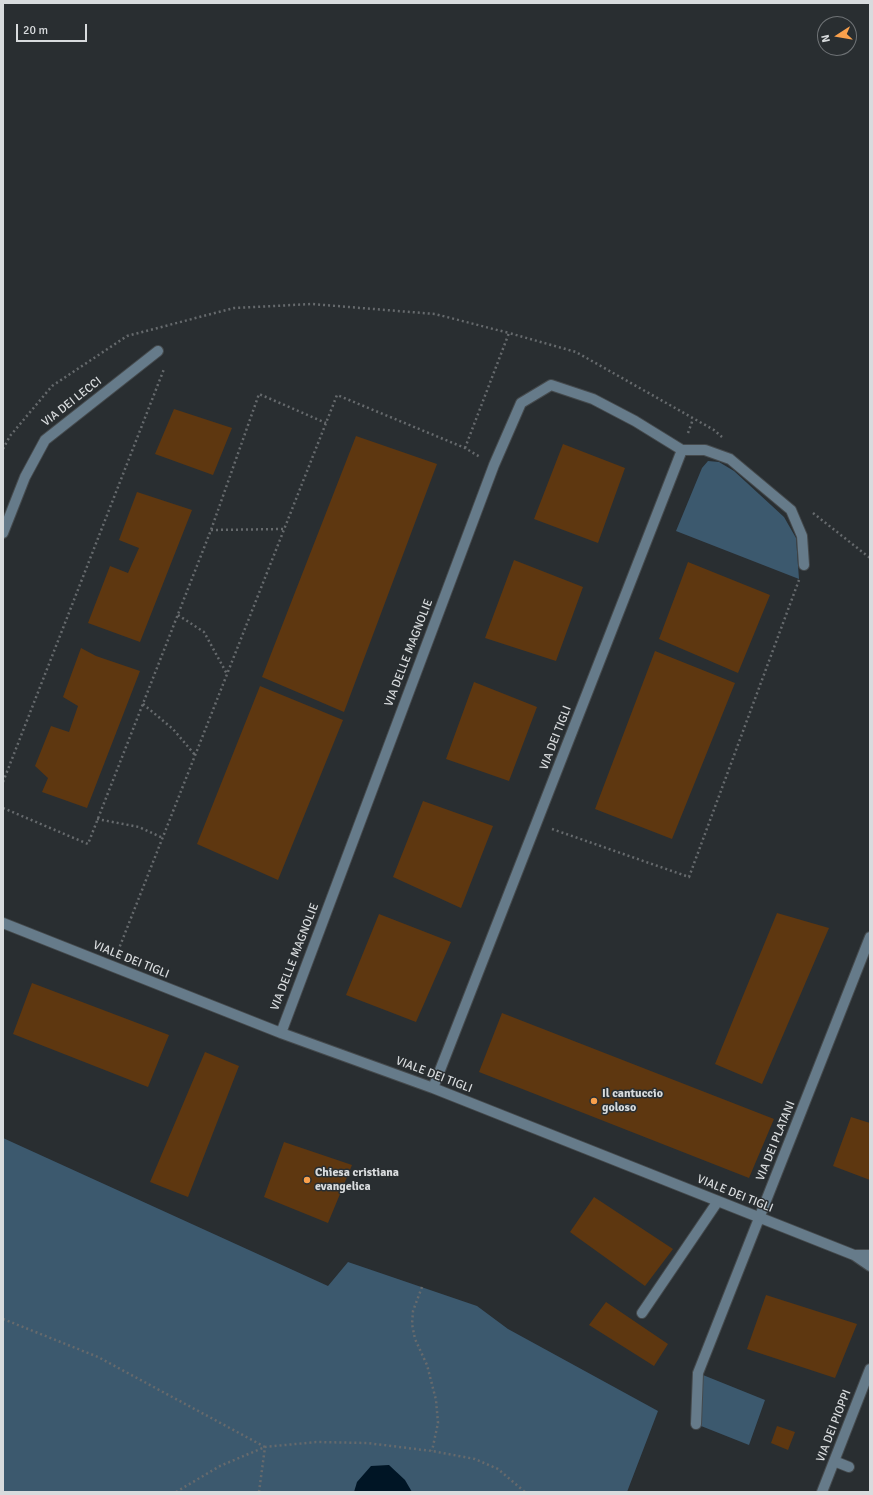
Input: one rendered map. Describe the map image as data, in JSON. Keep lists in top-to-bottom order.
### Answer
{
  "streets": {
    "street": [
      "VIA DEI LECCI",
      "VIA DELLE MAGNOLIE",
      "VIA DEI TIGLI",
      "VIALE DEI TIGLI",
      "VIA DEI PLATANI",
      "VIA DEI PIOPPI"
    ]
  },
  "crossings": [
    ["VIA DELLE MAGNOLIE", "VIA DEI TIGLI"],
    ["VIA DELLE MAGNOLIE", "VIALE DEI TIGLI"],
    ["VIA DEI TIGLI", "VIALE DEI TIGLI"],
    ["VIALE DEI TIGLI", "VIA DEI PLATANI"]
  ],
  "places": ["Il cantuccio goloso", "Chiesa cristiana evangelica"],
  "scale_bar": "20 m",
  "north": "left"
}
